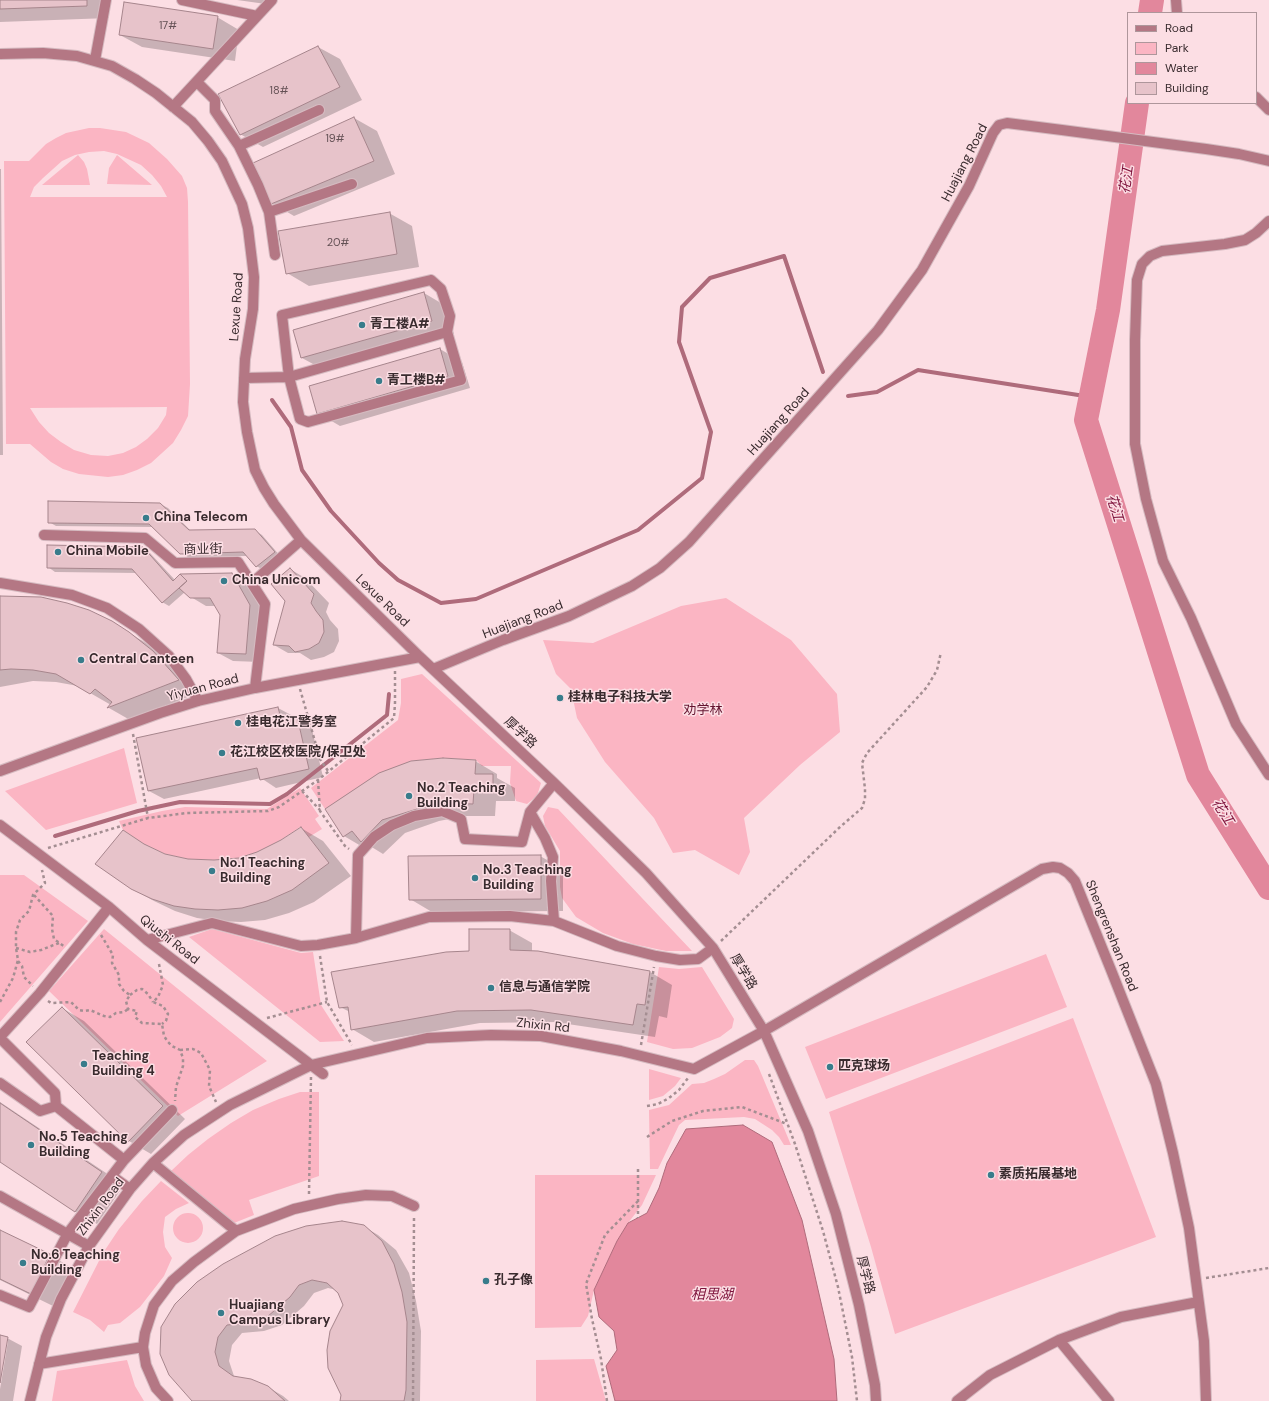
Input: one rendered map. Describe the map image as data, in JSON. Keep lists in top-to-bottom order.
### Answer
{
  "streets": {
    "street": [
      "Huajiang Road",
      "Lexue Road",
      "商业街",
      "Yiyuan Road",
      "厚学路",
      "Shengrenshan Road",
      "Qiushi Road",
      "Zhixin Rd",
      "Zhixin Road"
    ]
  },
  "crossings": [
    ["Huajiang Road", "厚学路"],
    ["Lexue Road", "Yiyuan Road"],
    ["Lexue Road", "厚学路"],
    ["商业街", "Yiyuan Road"],
    ["Yiyuan Road", "厚学路"],
    ["厚学路", "Shengrenshan Road"],
    ["Qiushi Road", "Zhixin Rd"],
    ["Qiushi Road", "Zhixin Road"],
    ["Zhixin Rd", "Zhixin Road"]
  ],
  "water": ["花江", "相思湖"],
  "parks": ["劝学林"],
  "places": [
    "青工楼A#",
    "青工楼B#",
    "China Telecom",
    "China Mobile",
    "China Unicom",
    "Central Canteen",
    "桂林电子科技大学",
    "桂电花江警务室",
    "花江校区校医院/保卫处",
    "No.2 Teaching Building",
    "No.1 Teaching Building",
    "No.3 Teaching Building",
    "信息与通信学院",
    "Teaching Building 4",
    "匹克球场",
    "No.5 Teaching Building",
    "素质拓展基地",
    "No.6 Teaching Building",
    "孔子像",
    "Huajiang Campus Library"
  ],
  "house_numbers": [
    "17#",
    "18#",
    "19#",
    "20#"
  ],
  "legend": [
    "Road",
    "Park",
    "Water",
    "Building"
  ]
}
